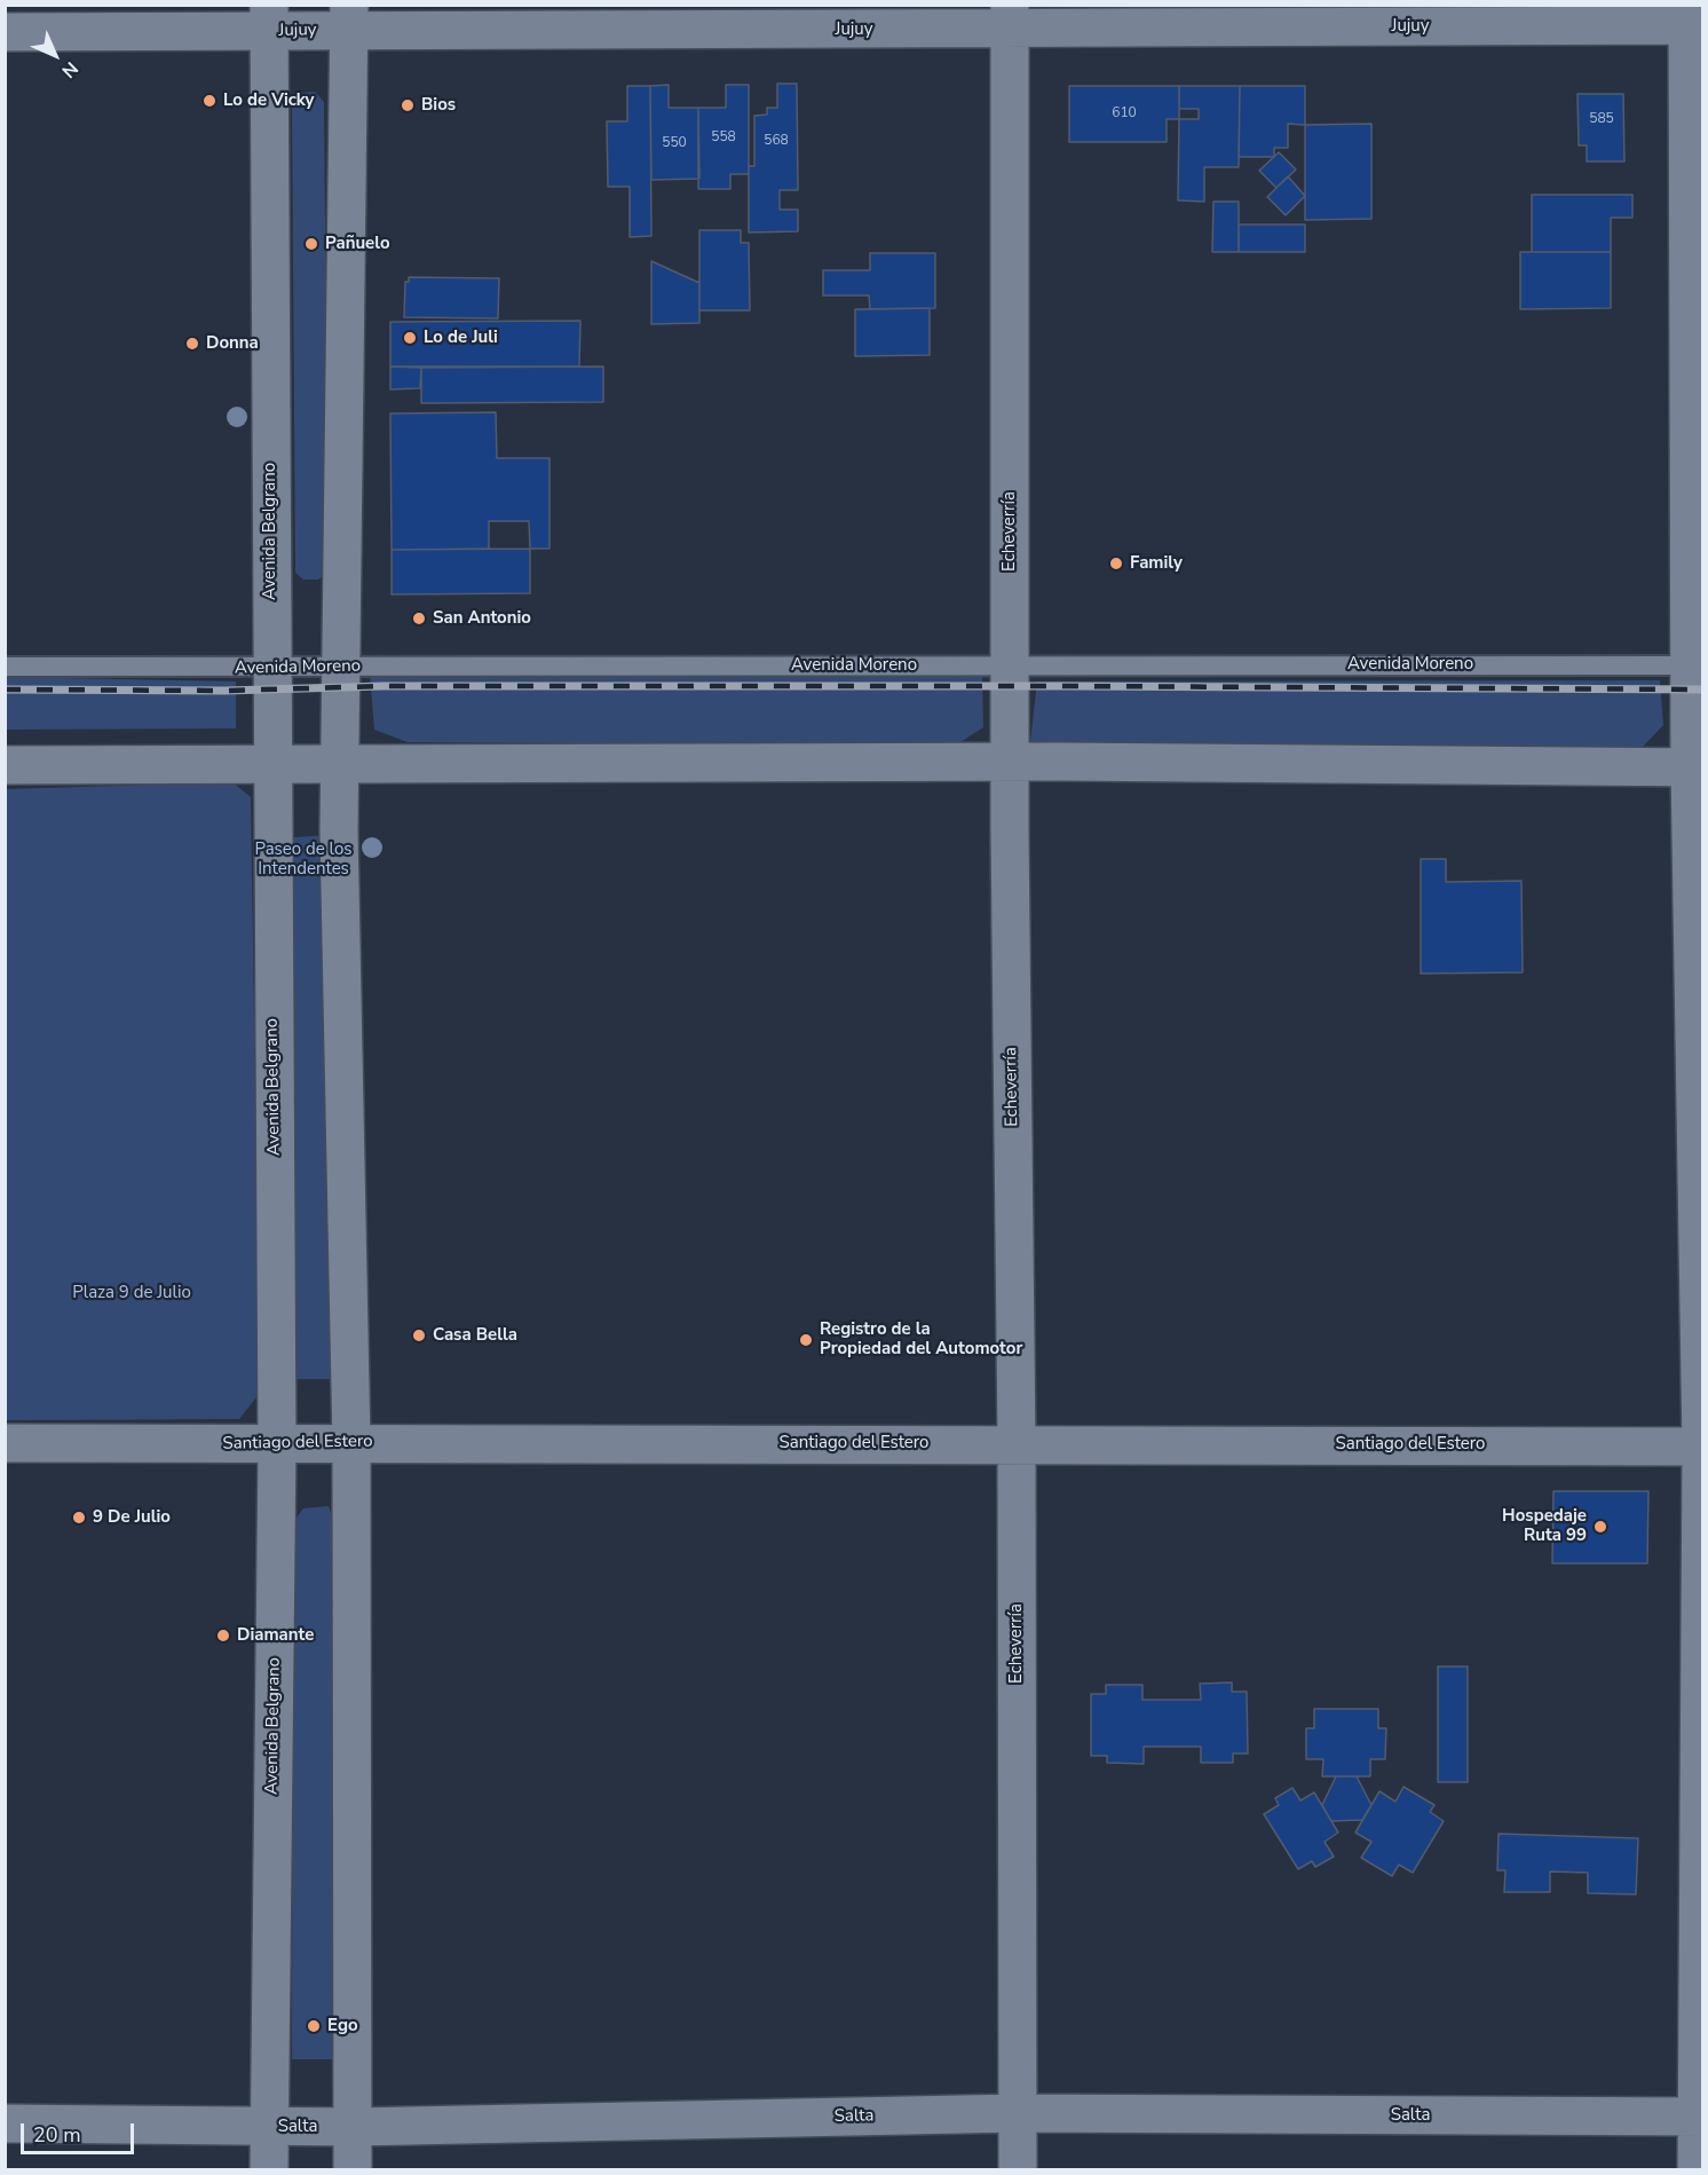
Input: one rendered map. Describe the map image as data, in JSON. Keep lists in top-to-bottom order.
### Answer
{
  "streets": {
    "street": [
      "Jujuy",
      "Avenida Belgrano",
      "Echeverría",
      "Santiago del Estero",
      "Salta"
    ],
    "lane": ["Avenida Moreno"]
  },
  "crossings": [
    ["Jujuy", "Avenida Belgrano"],
    ["Jujuy", "Echeverría"],
    ["Avenida Belgrano", "Avenida Moreno"],
    ["Avenida Belgrano", "Santiago del Estero"],
    ["Avenida Belgrano", "Salta"],
    ["Echeverría", "Avenida Moreno"],
    ["Echeverría", "Santiago del Estero"],
    ["Echeverría", "Salta"]
  ],
  "parks": ["Paseo de los Intendentes", "Plaza 9 de Julio"],
  "places": [
    "Lo de Vicky",
    "Bios",
    "Pañuelo",
    "Lo de Juli",
    "Donna",
    "Family",
    "San Antonio",
    "Casa Bella",
    "Registro de la Propiedad del Automotor",
    "9 De Julio",
    "Hospedaje Ruta 99",
    "Diamante",
    "Ego"
  ],
  "house_numbers": [
    "610",
    "585",
    "558",
    "568",
    "550"
  ],
  "scale_bar": "20 m",
  "north": "bottom right"
}
